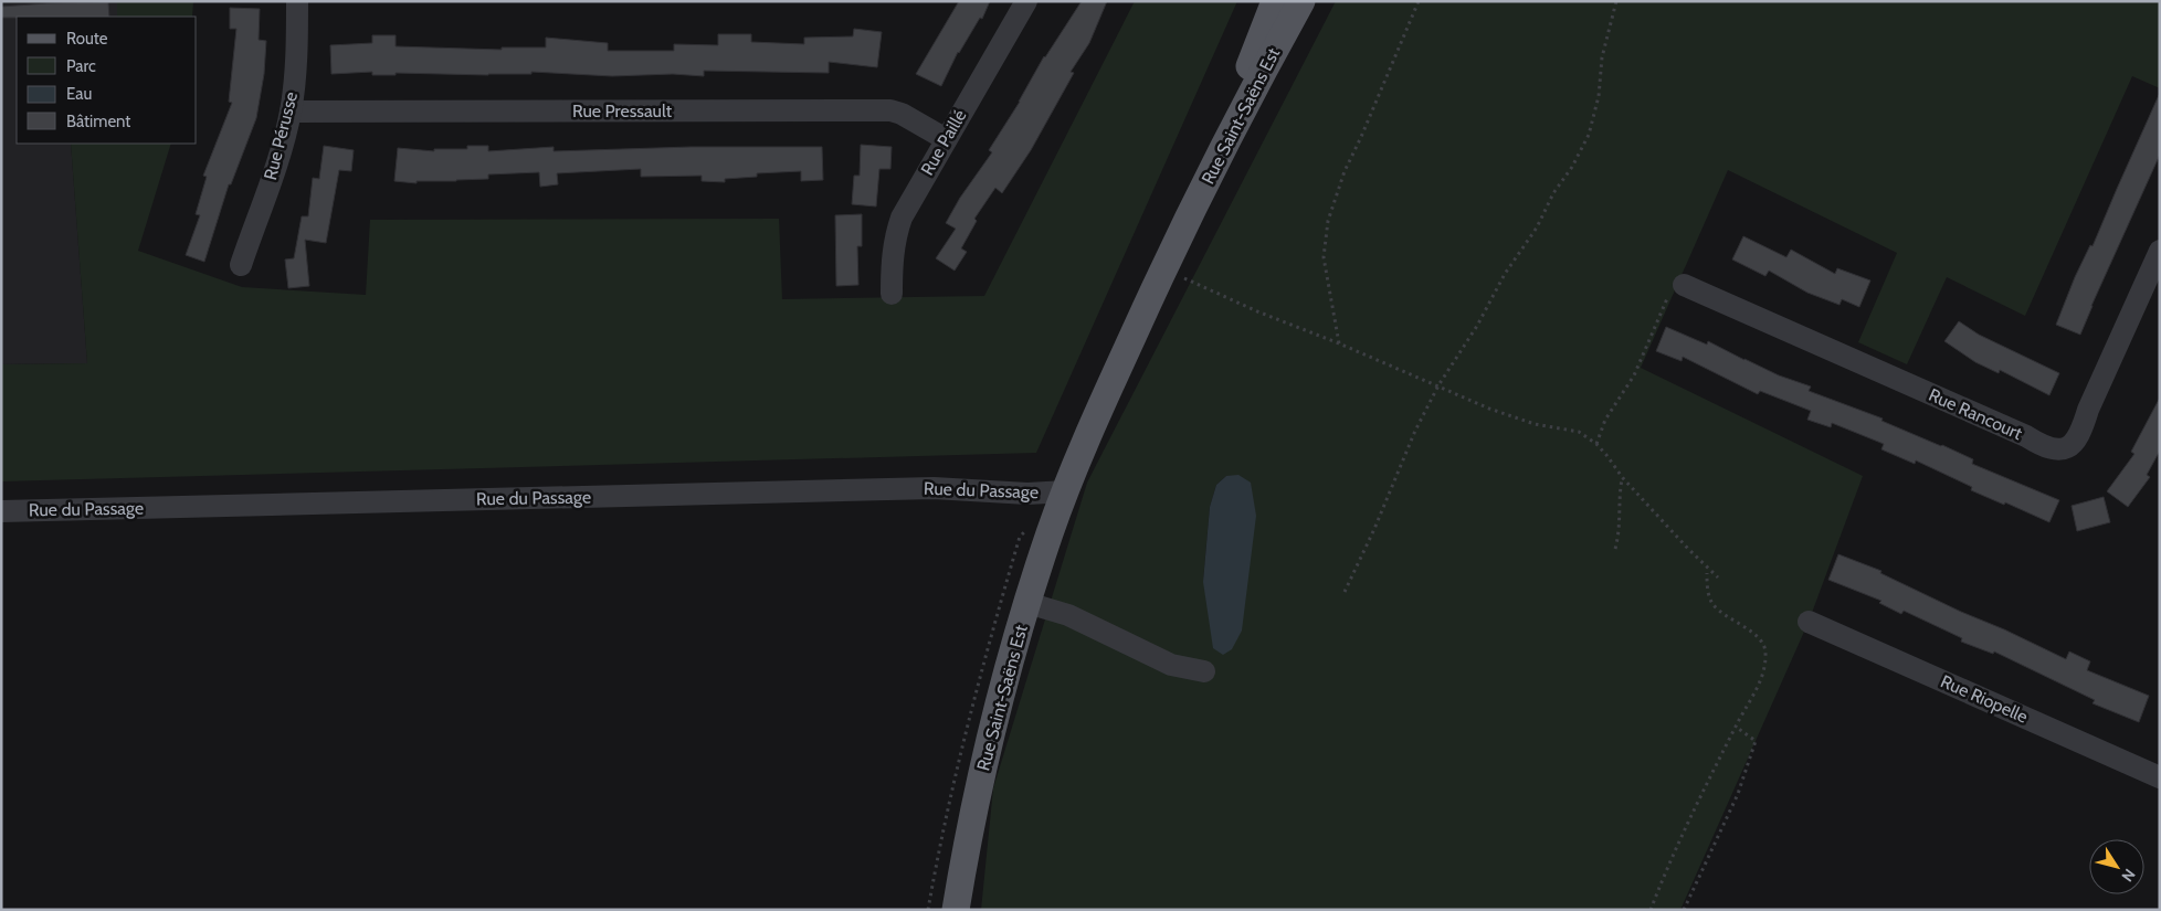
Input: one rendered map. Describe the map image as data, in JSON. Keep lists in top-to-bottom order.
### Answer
{
  "streets": {
    "main road": ["Rue Saint-Saëns Est"],
    "street": [
      "Rue Pressault",
      "Rue Pérusse",
      "Rue Paillé",
      "Rue Rancourt",
      "Rue du Passage",
      "Rue Riopelle"
    ]
  },
  "crossings": [
    ["Rue Pressault", "Rue Pérusse"],
    ["Rue Pressault", "Rue Paillé"],
    ["Rue Saint-Saëns Est", "Rue du Passage"]
  ],
  "legend": [
    "Route",
    "Parc",
    "Eau",
    "Bâtiment"
  ],
  "north": "bottom right"
}
